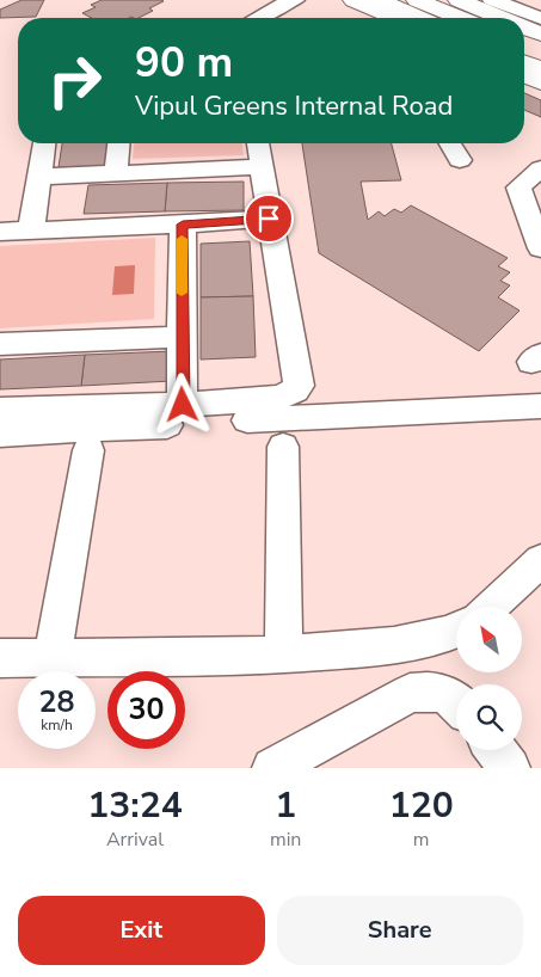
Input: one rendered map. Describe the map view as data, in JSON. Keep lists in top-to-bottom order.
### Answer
{
  "north": "top left",
  "page": {
    "turn": ["90 m", "Vipul Greens Internal Road"],
    "speed": "28 km/h",
    "limit": "30",
    "eta": [
      "13:24",
      "Arrival",
      "1",
      "min",
      "120",
      "m"
    ],
    "buttons": ["Exit", "Share"]
  }
}
